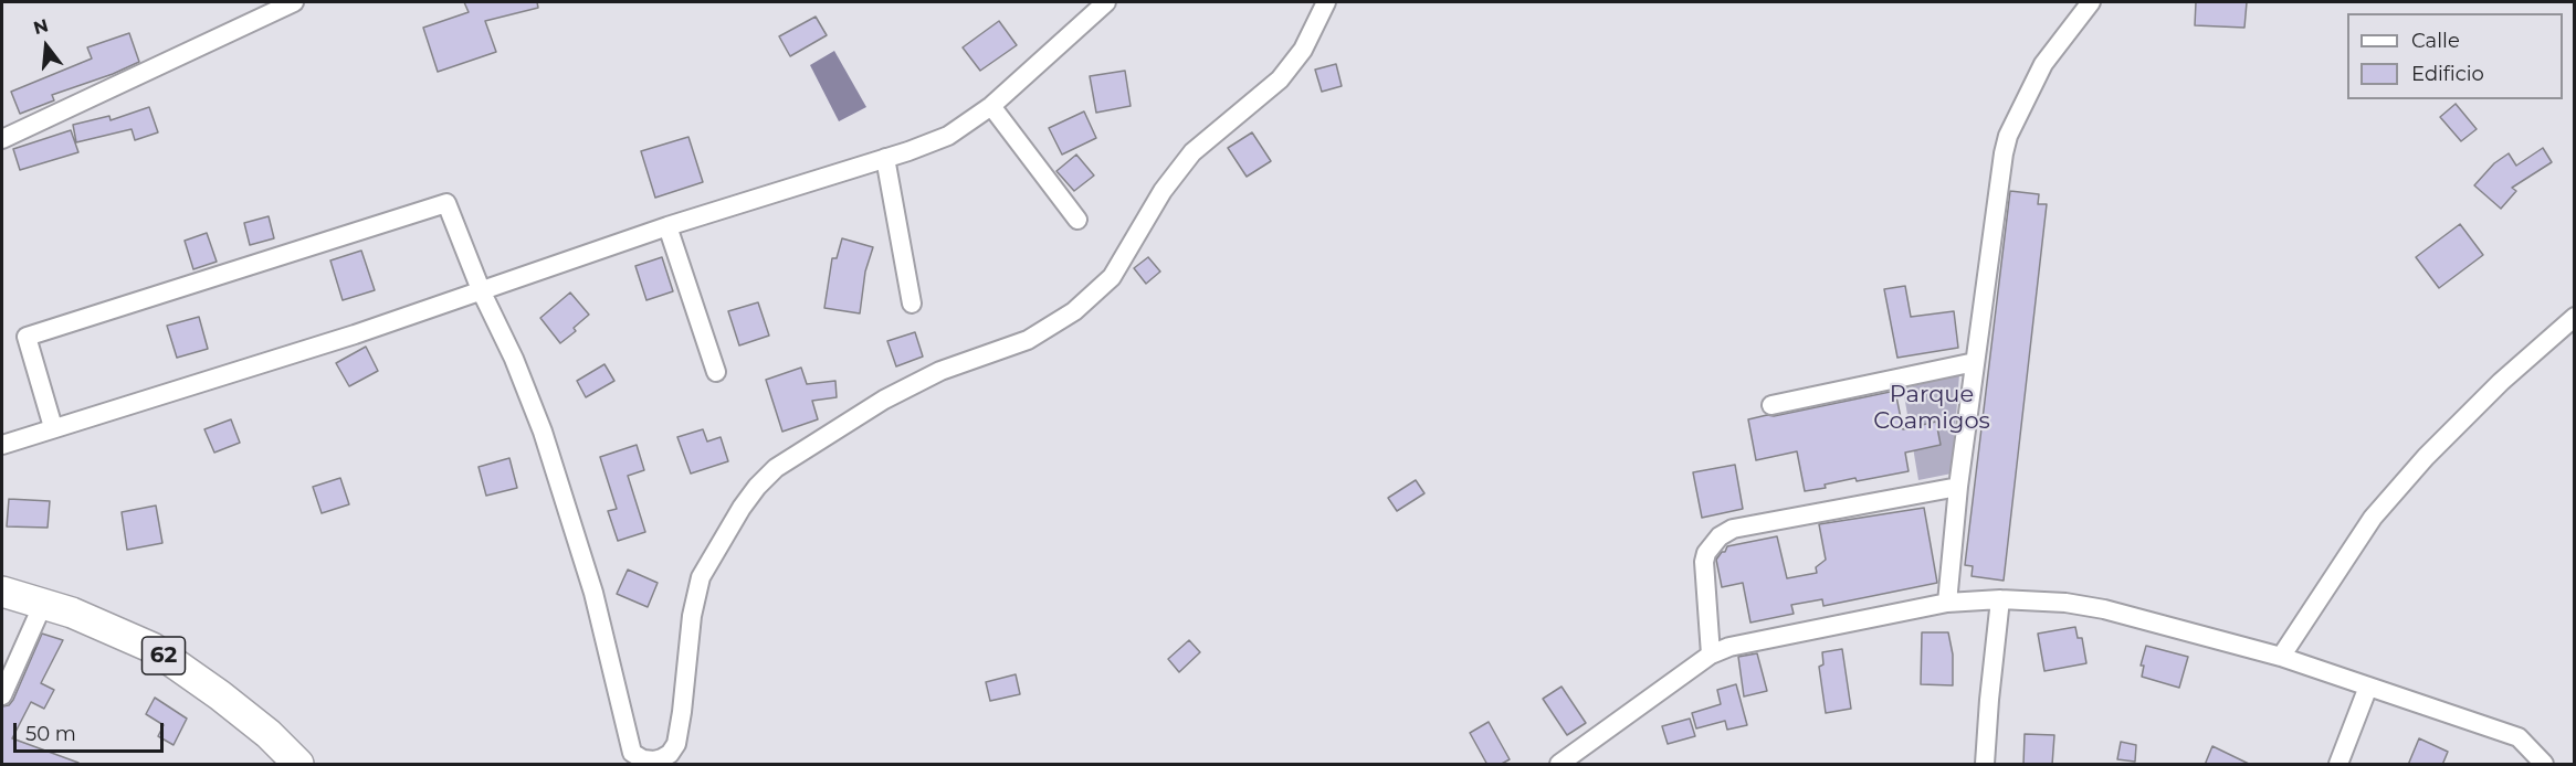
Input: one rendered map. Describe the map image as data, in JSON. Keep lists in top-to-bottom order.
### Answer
{
  "streets": {
    "main road": ["62"]
  },
  "parks": ["Parque Coamigos"],
  "legend": ["Calle", "Edificio"],
  "scale_bar": "50 m",
  "north": "top"
}
